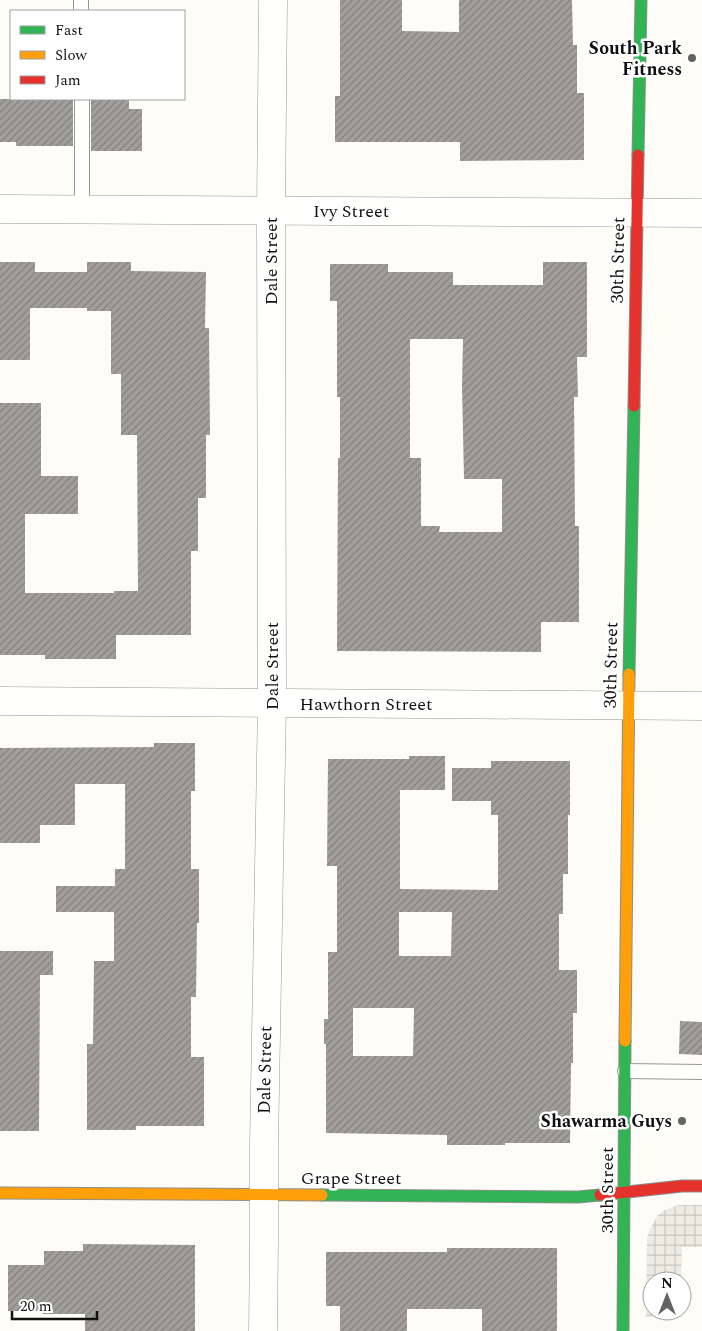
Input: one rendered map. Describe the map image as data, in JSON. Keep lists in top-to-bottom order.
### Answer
{
  "streets": {
    "street": [
      "Ivy Street",
      "30th Street",
      "Dale Street",
      "Hawthorn Street",
      "Grape Street"
    ]
  },
  "crossings": [
    ["Ivy Street", "30th Street"],
    ["Ivy Street", "Dale Street"],
    ["30th Street", "Hawthorn Street"],
    ["30th Street", "Grape Street"],
    ["Dale Street", "Hawthorn Street"],
    ["Dale Street", "Grape Street"]
  ],
  "places": ["South Park Fitness", "Shawarma Guys"],
  "legend": ["Fast", "Slow", "Jam"],
  "scale_bar": "20 m",
  "north": "top"
}
